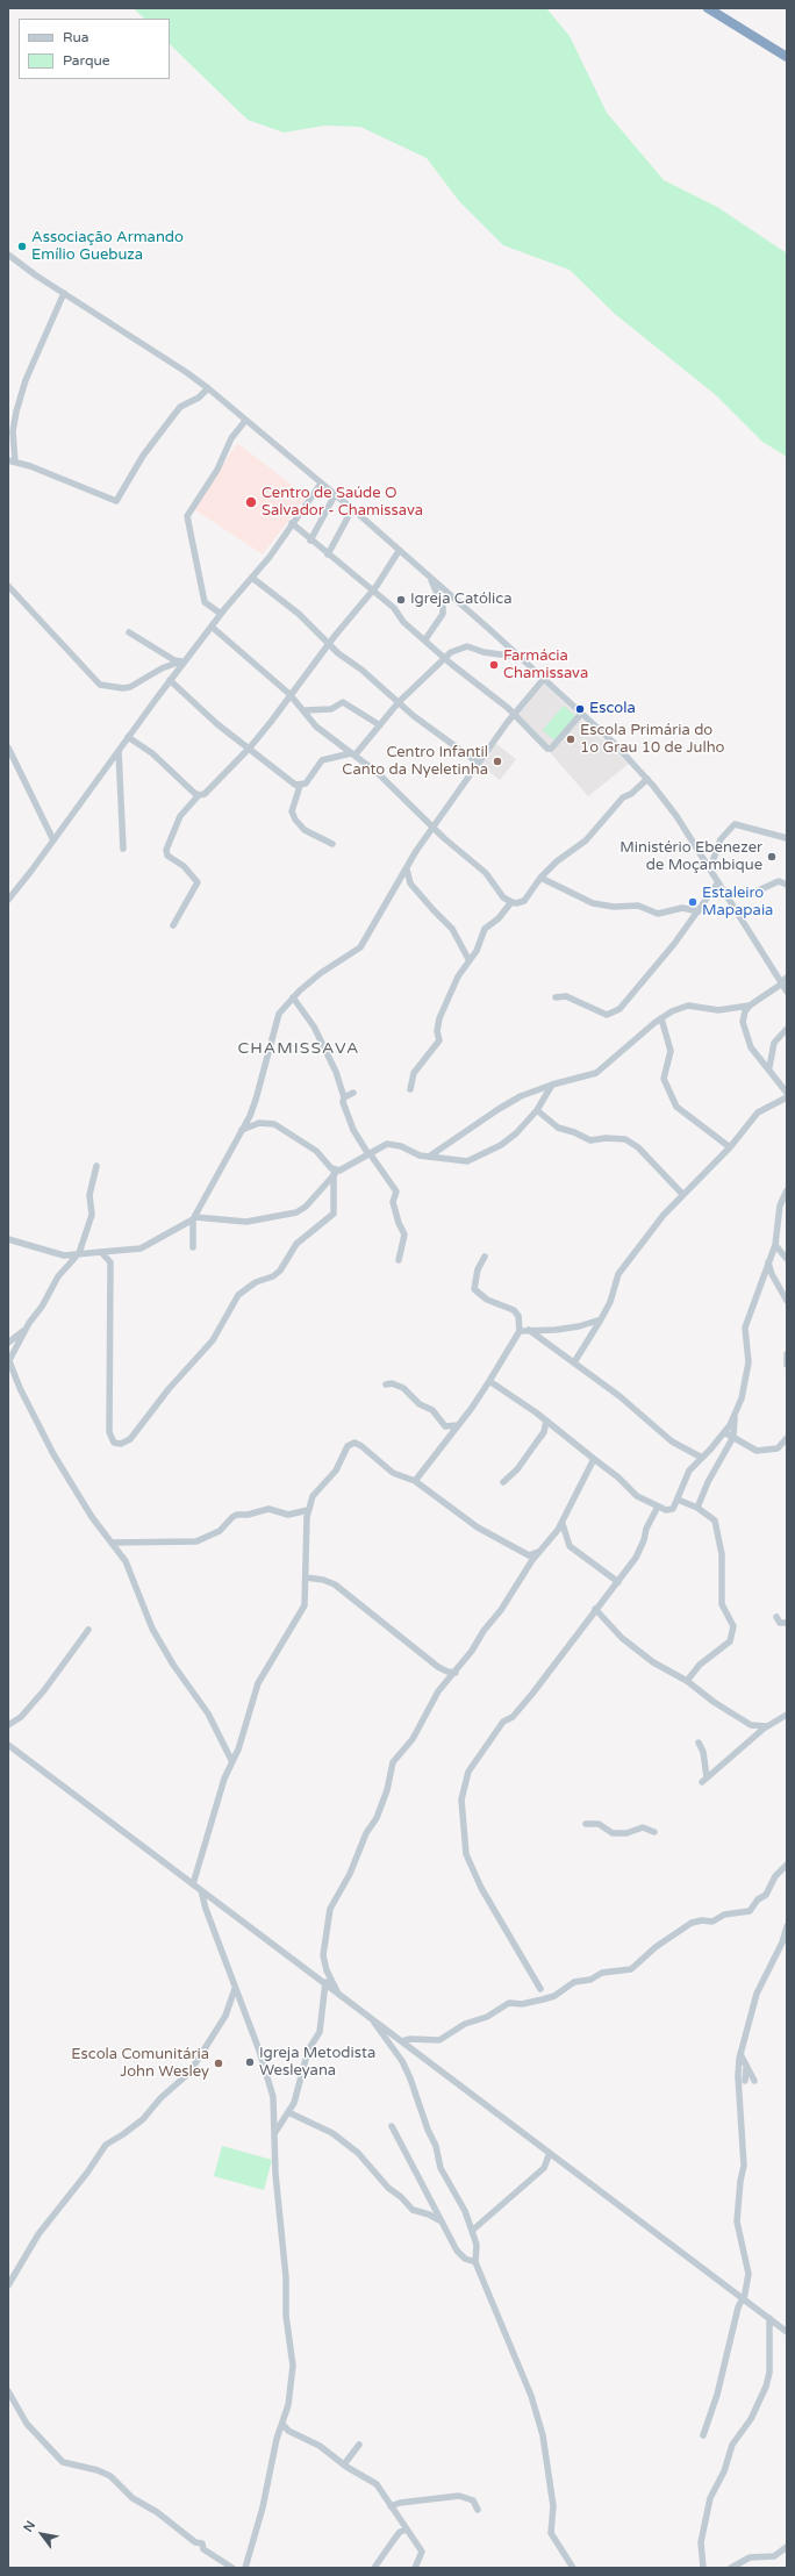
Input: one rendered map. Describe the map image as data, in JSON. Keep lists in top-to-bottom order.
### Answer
{
  "districts": ["CHAMISSAVA"],
  "places": [
    "Associação Armando Emílio Guebuza",
    "Centro de Saúde O Salvador - Chamissava",
    "Igreja Católica",
    "Farmácia Chamissava",
    "Escola",
    "Escola Primária do 1o Grau 10 de Julho",
    "Centro Infantil Canto da Nyeletinha",
    "Ministério Ebenezer de Moçambique",
    "Estaleiro Mapapaia",
    "Igreja Metodista Wesleyana",
    "Escola Comunitária John Wesley"
  ],
  "legend": ["Rua", "Parque"],
  "north": "top left"
}
